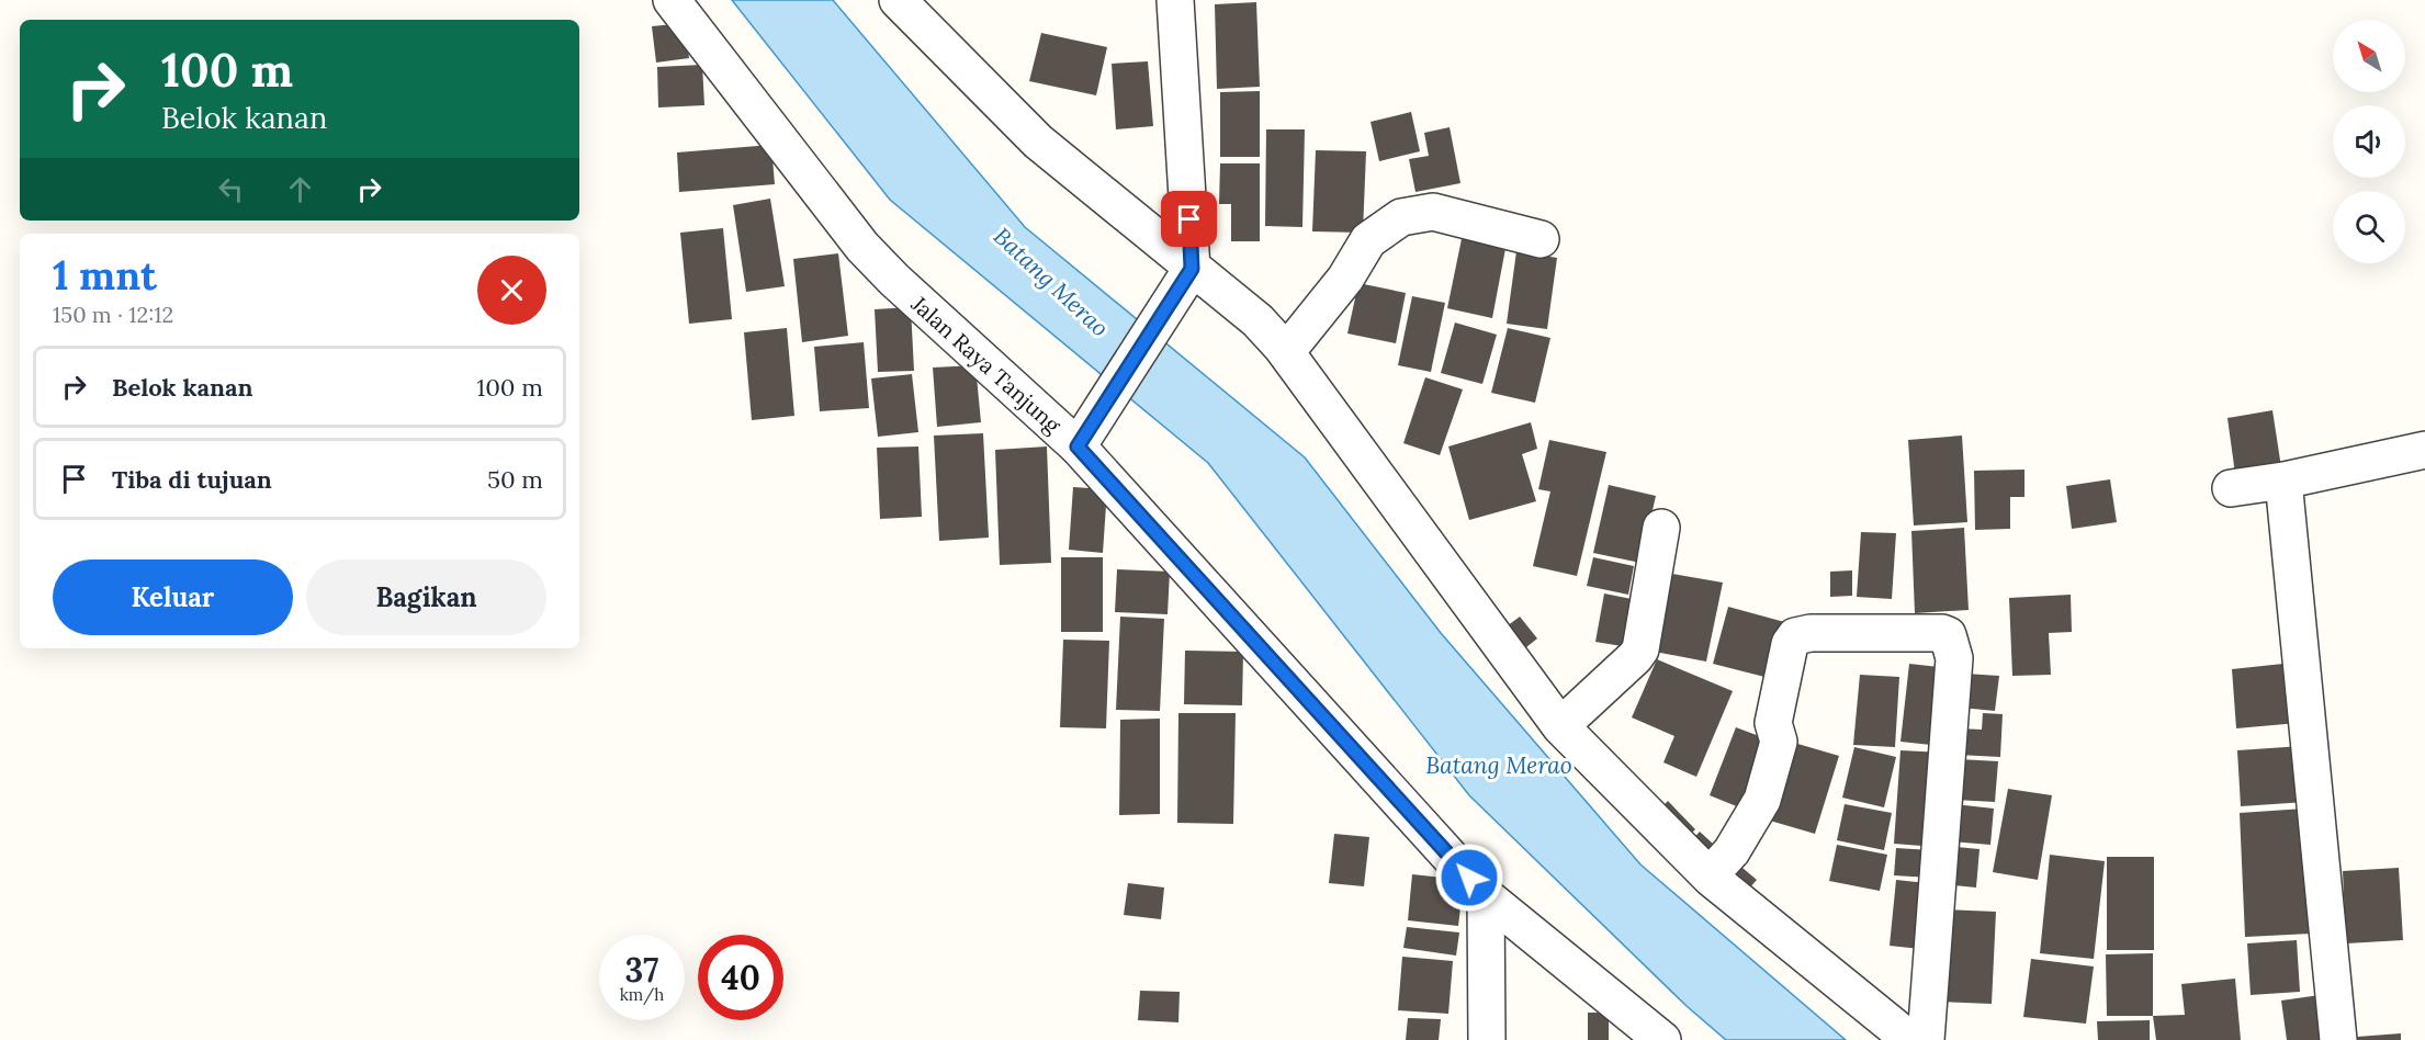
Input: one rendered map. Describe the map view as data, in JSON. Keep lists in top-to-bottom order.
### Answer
{
  "streets": {
    "street": ["Jalan Raya Tanjung"]
  },
  "water": ["Batang Merao"],
  "north": "top left",
  "page": {
    "turn": ["100 m", "Belok kanan"],
    "heading": ["1 mnt", "150 m · 12:12"],
    "list": [
      {
        "name": "Belok kanan",
        "value": "100 m"
      },
      {
        "name": "Tiba di tujuan",
        "value": "50 m"
      }
    ],
    "buttons": ["Keluar", "Bagikan"],
    "speed": "37 km/h",
    "limit": "40"
  }
}
